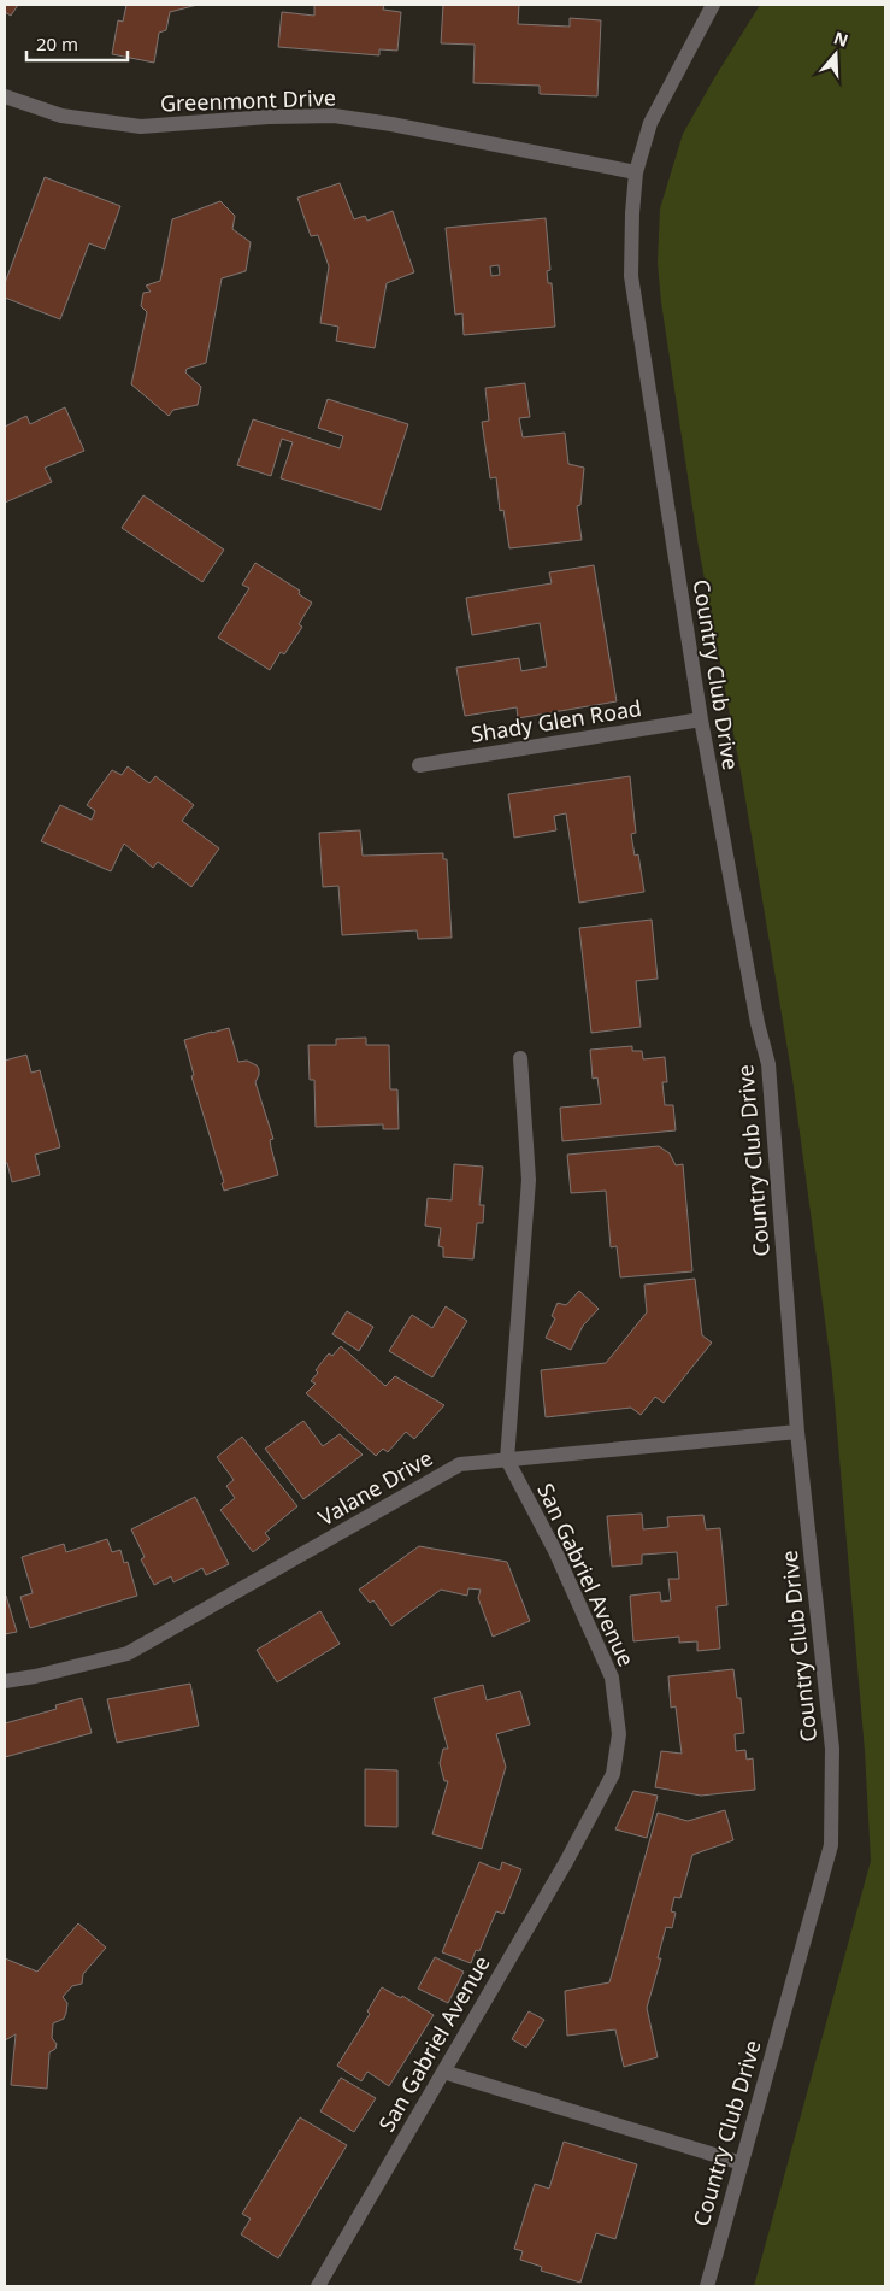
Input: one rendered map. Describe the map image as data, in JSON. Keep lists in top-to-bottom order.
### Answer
{
  "streets": {
    "street": [
      "Greenmont Drive",
      "Country Club Drive",
      "Shady Glen Road",
      "Valane Drive",
      "San Gabriel Avenue"
    ]
  },
  "crossings": [
    ["Greenmont Drive", "Country Club Drive"],
    ["Country Club Drive", "Shady Glen Road"],
    ["Country Club Drive", "Valane Drive"],
    ["Valane Drive", "San Gabriel Avenue"]
  ],
  "scale_bar": "20 m",
  "north": "top"
}
